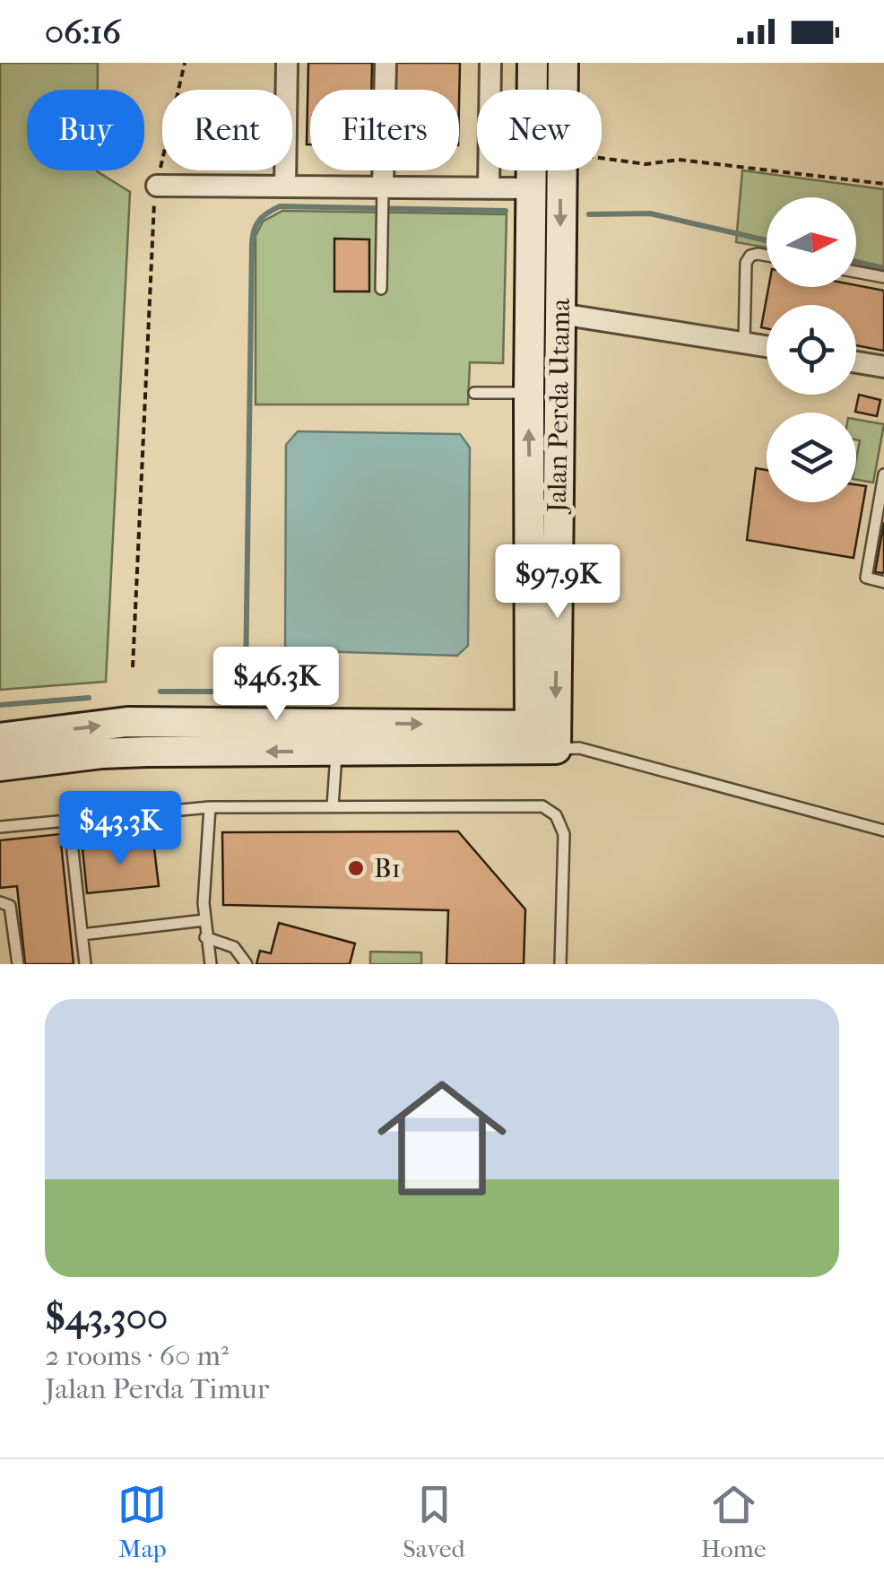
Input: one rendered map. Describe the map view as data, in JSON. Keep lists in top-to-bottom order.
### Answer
{
  "streets": {
    "street": ["Jalan Perda Utama"]
  },
  "places": ["B1"],
  "north": "right",
  "page": {
    "status": "06:16",
    "chip": [
      "Buy",
      "Rent",
      "Filters",
      "New"
    ],
    "price": ["$97.9K", "$46.3K", "$43.3K"],
    "list": [
      {
        "name": "$43,300",
        "note": "2 rooms · 60 m² · Jalan Perda Timur"
      }
    ],
    "tabs": ["Map", "Saved", "Home"]
  }
}
